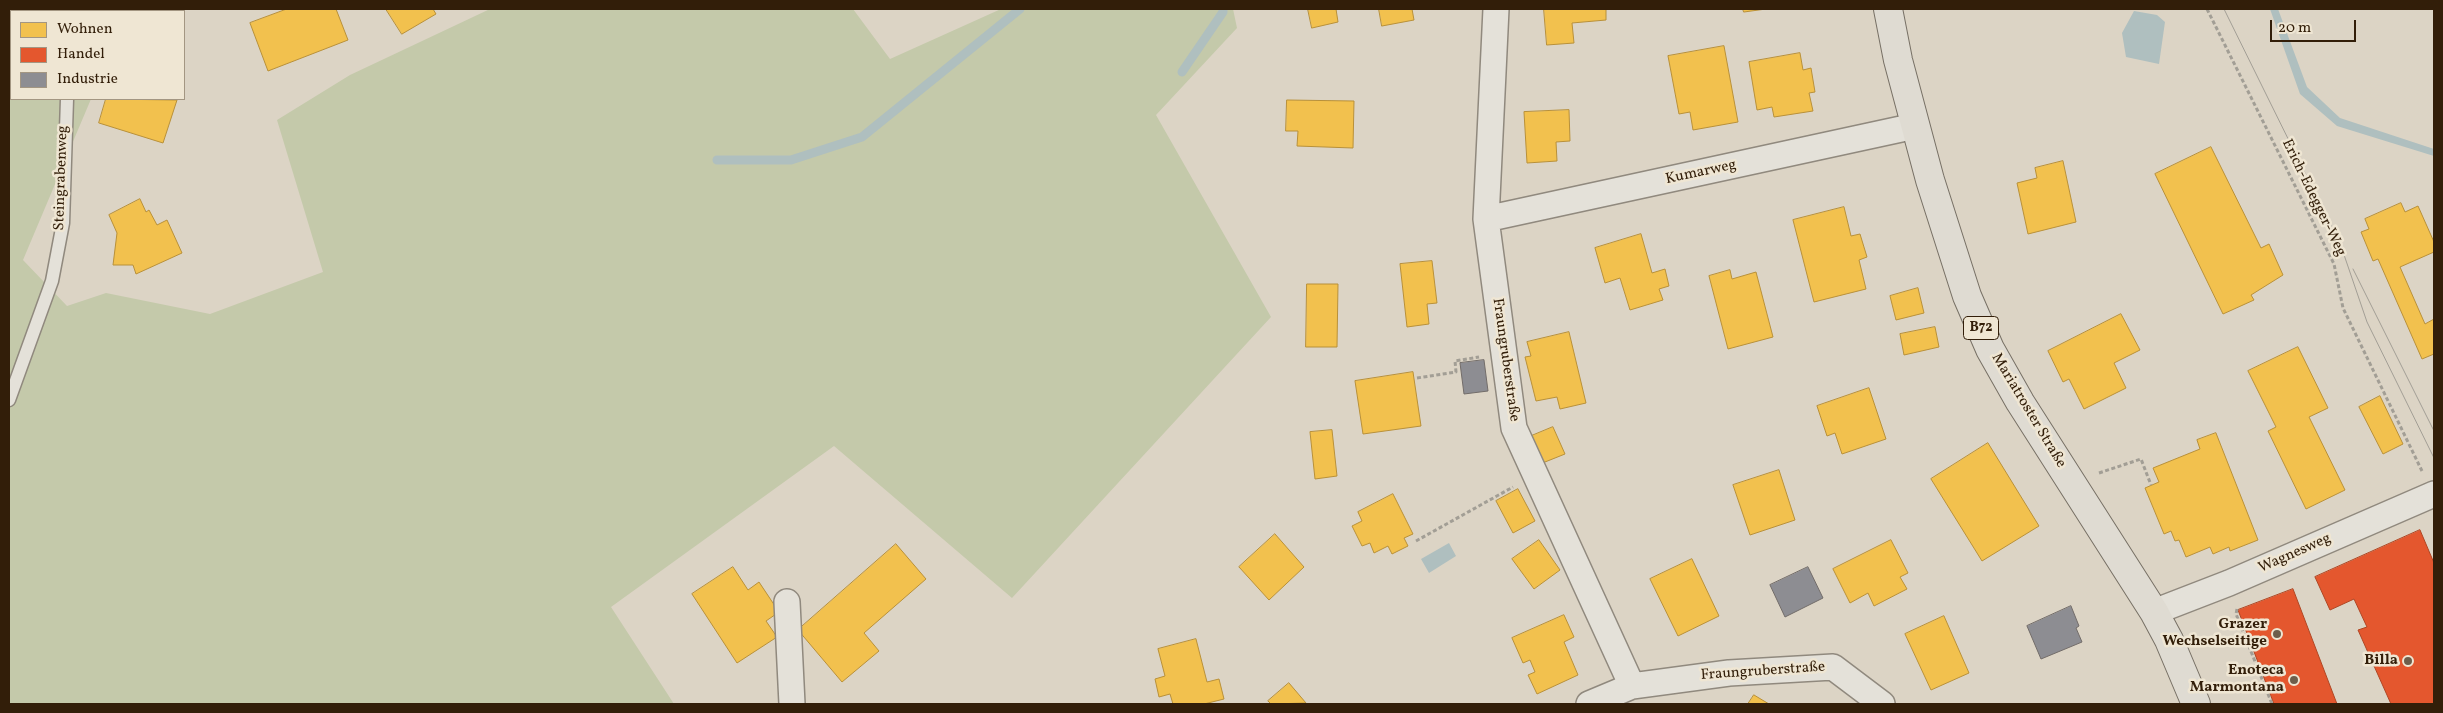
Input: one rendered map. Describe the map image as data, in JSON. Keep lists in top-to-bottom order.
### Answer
{
  "streets": {
    "main road": ["B72", "Mariatroster Straße"],
    "street": ["Kumarweg", "Fraungruberstraße", "Wagnesweg"],
    "lane": ["Steingrabenweg"],
    "path": ["Erich-Edegger-Weg"]
  },
  "crossings": [
    ["Kumarweg", "Fraungruberstraße"],
    ["Kumarweg", "Mariatroster Straße"],
    ["Erich-Edegger-Weg", "Wagnesweg"],
    ["Mariatroster Straße", "Wagnesweg"]
  ],
  "places": ["Grazer Wechselseitige", "Billa", "Enoteca Marmontana"],
  "legend": ["Wohnen", "Handel", "Industrie"],
  "scale_bar": "20 m"
}
